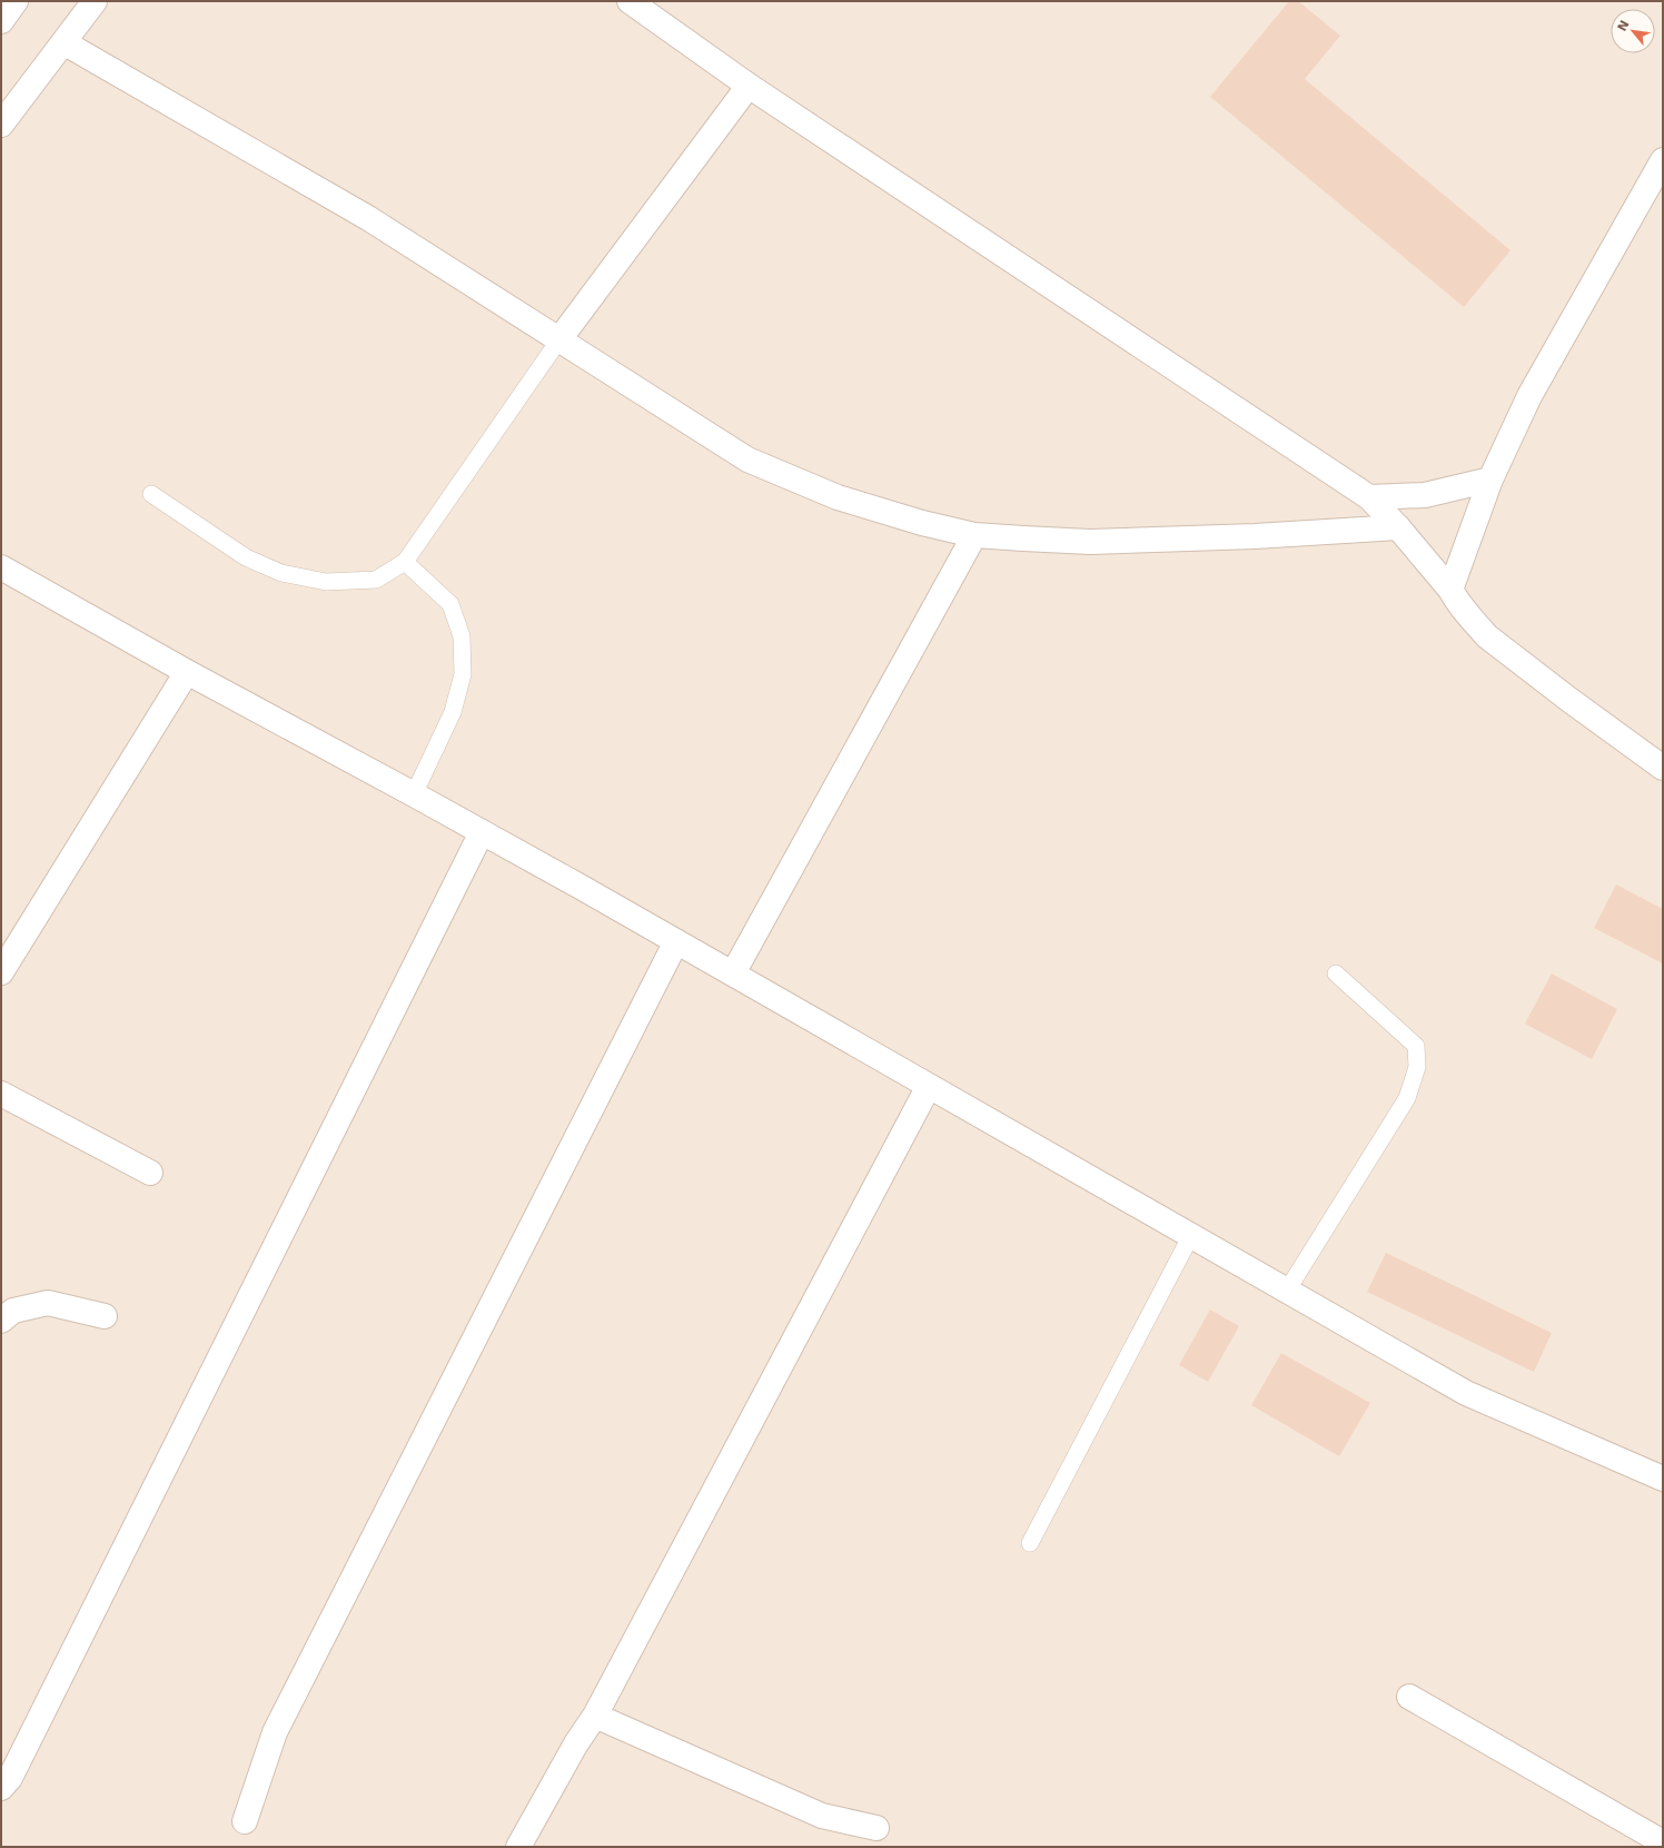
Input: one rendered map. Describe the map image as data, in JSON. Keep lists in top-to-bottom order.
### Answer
{
  "north": "top left"
}
